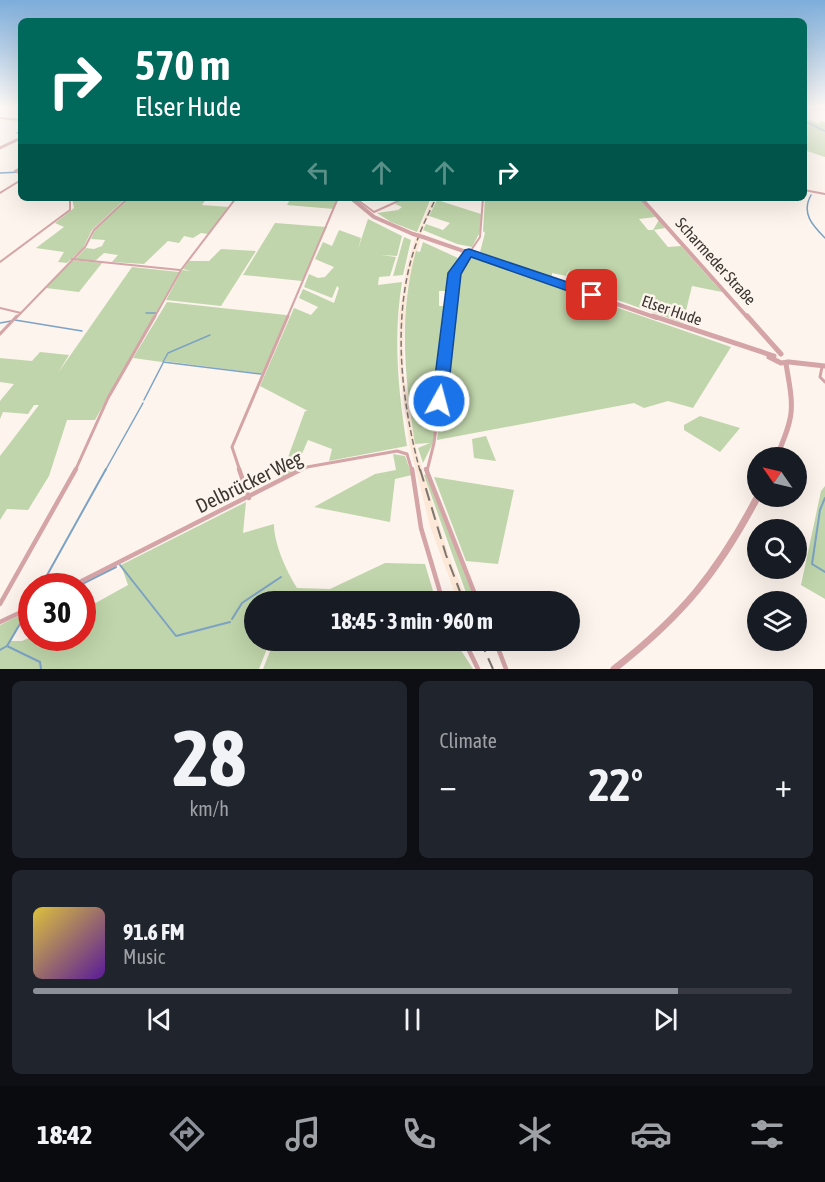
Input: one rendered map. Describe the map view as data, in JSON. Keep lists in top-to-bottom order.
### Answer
{
  "streets": {
    "street": ["Scharmeder Straße", "Elser Hude", "Delbrücker Weg"]
  },
  "crossings": [
    ["Scharmeder Straße", "Elser Hude"]
  ],
  "north": "top left",
  "page": {
    "turn": ["570 m", "Elser Hude"],
    "limit": "30",
    "trip": "18:45 · 3 min · 960 m",
    "tile": [
      ["28", "km/h"],
      "Climate"
    ],
    "heat": ["−", "22°", "+"],
    "song": ["91.6 FM", "Music"],
    "tabs": "18:42"
  }
}
